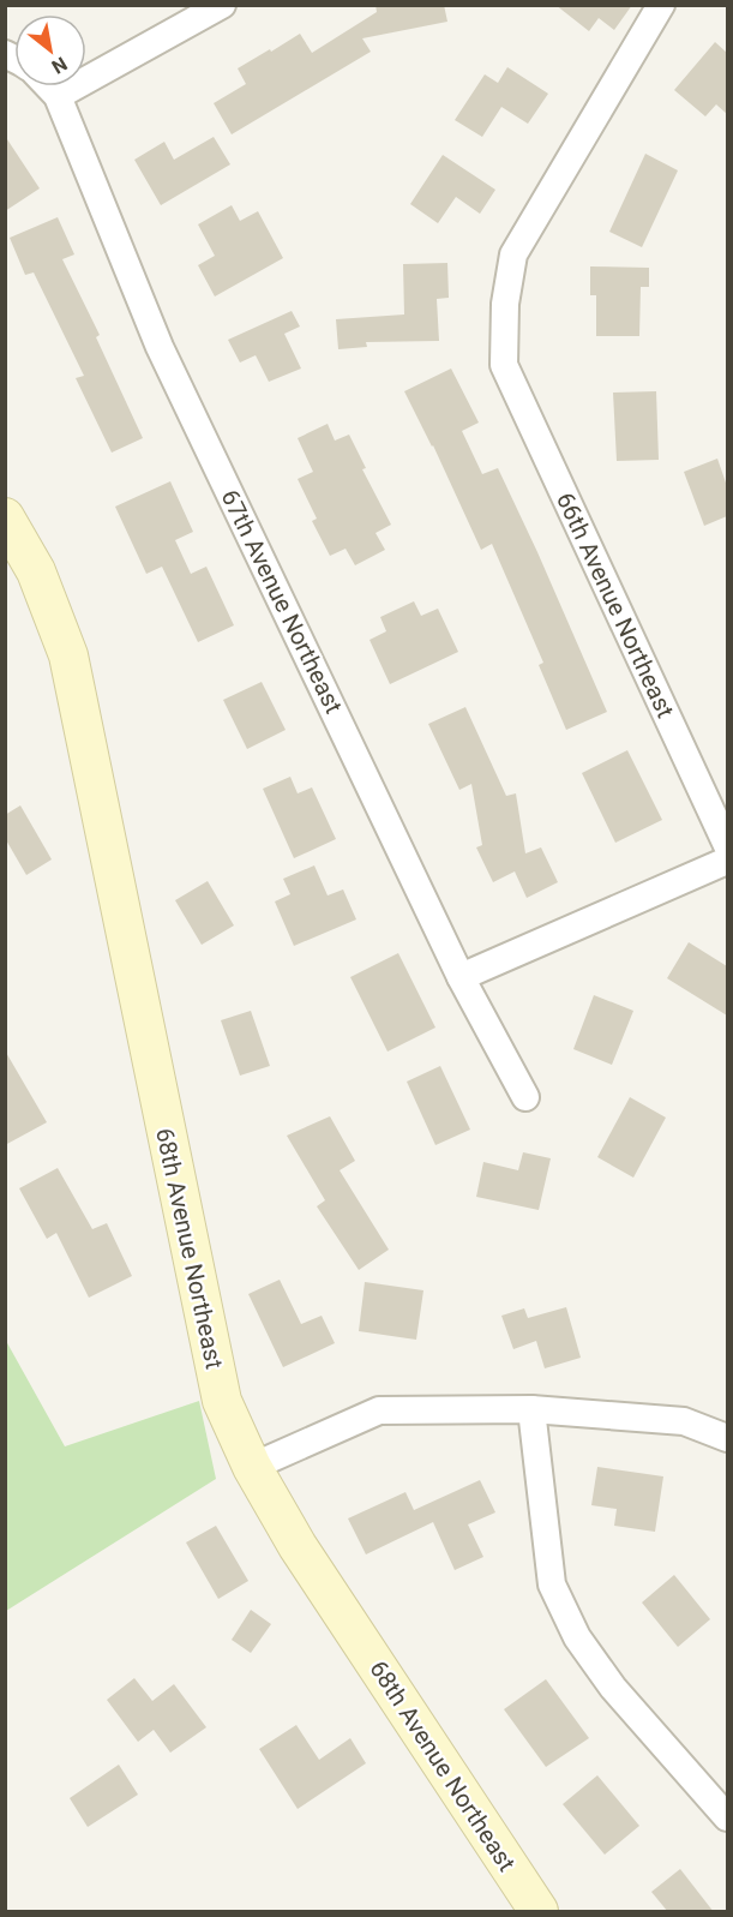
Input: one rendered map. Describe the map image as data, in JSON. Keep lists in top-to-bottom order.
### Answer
{
  "streets": {
    "street": ["67th Avenue Northeast", "66th Avenue Northeast", "68th Avenue Northeast"]
  },
  "north": "bottom right"
}
